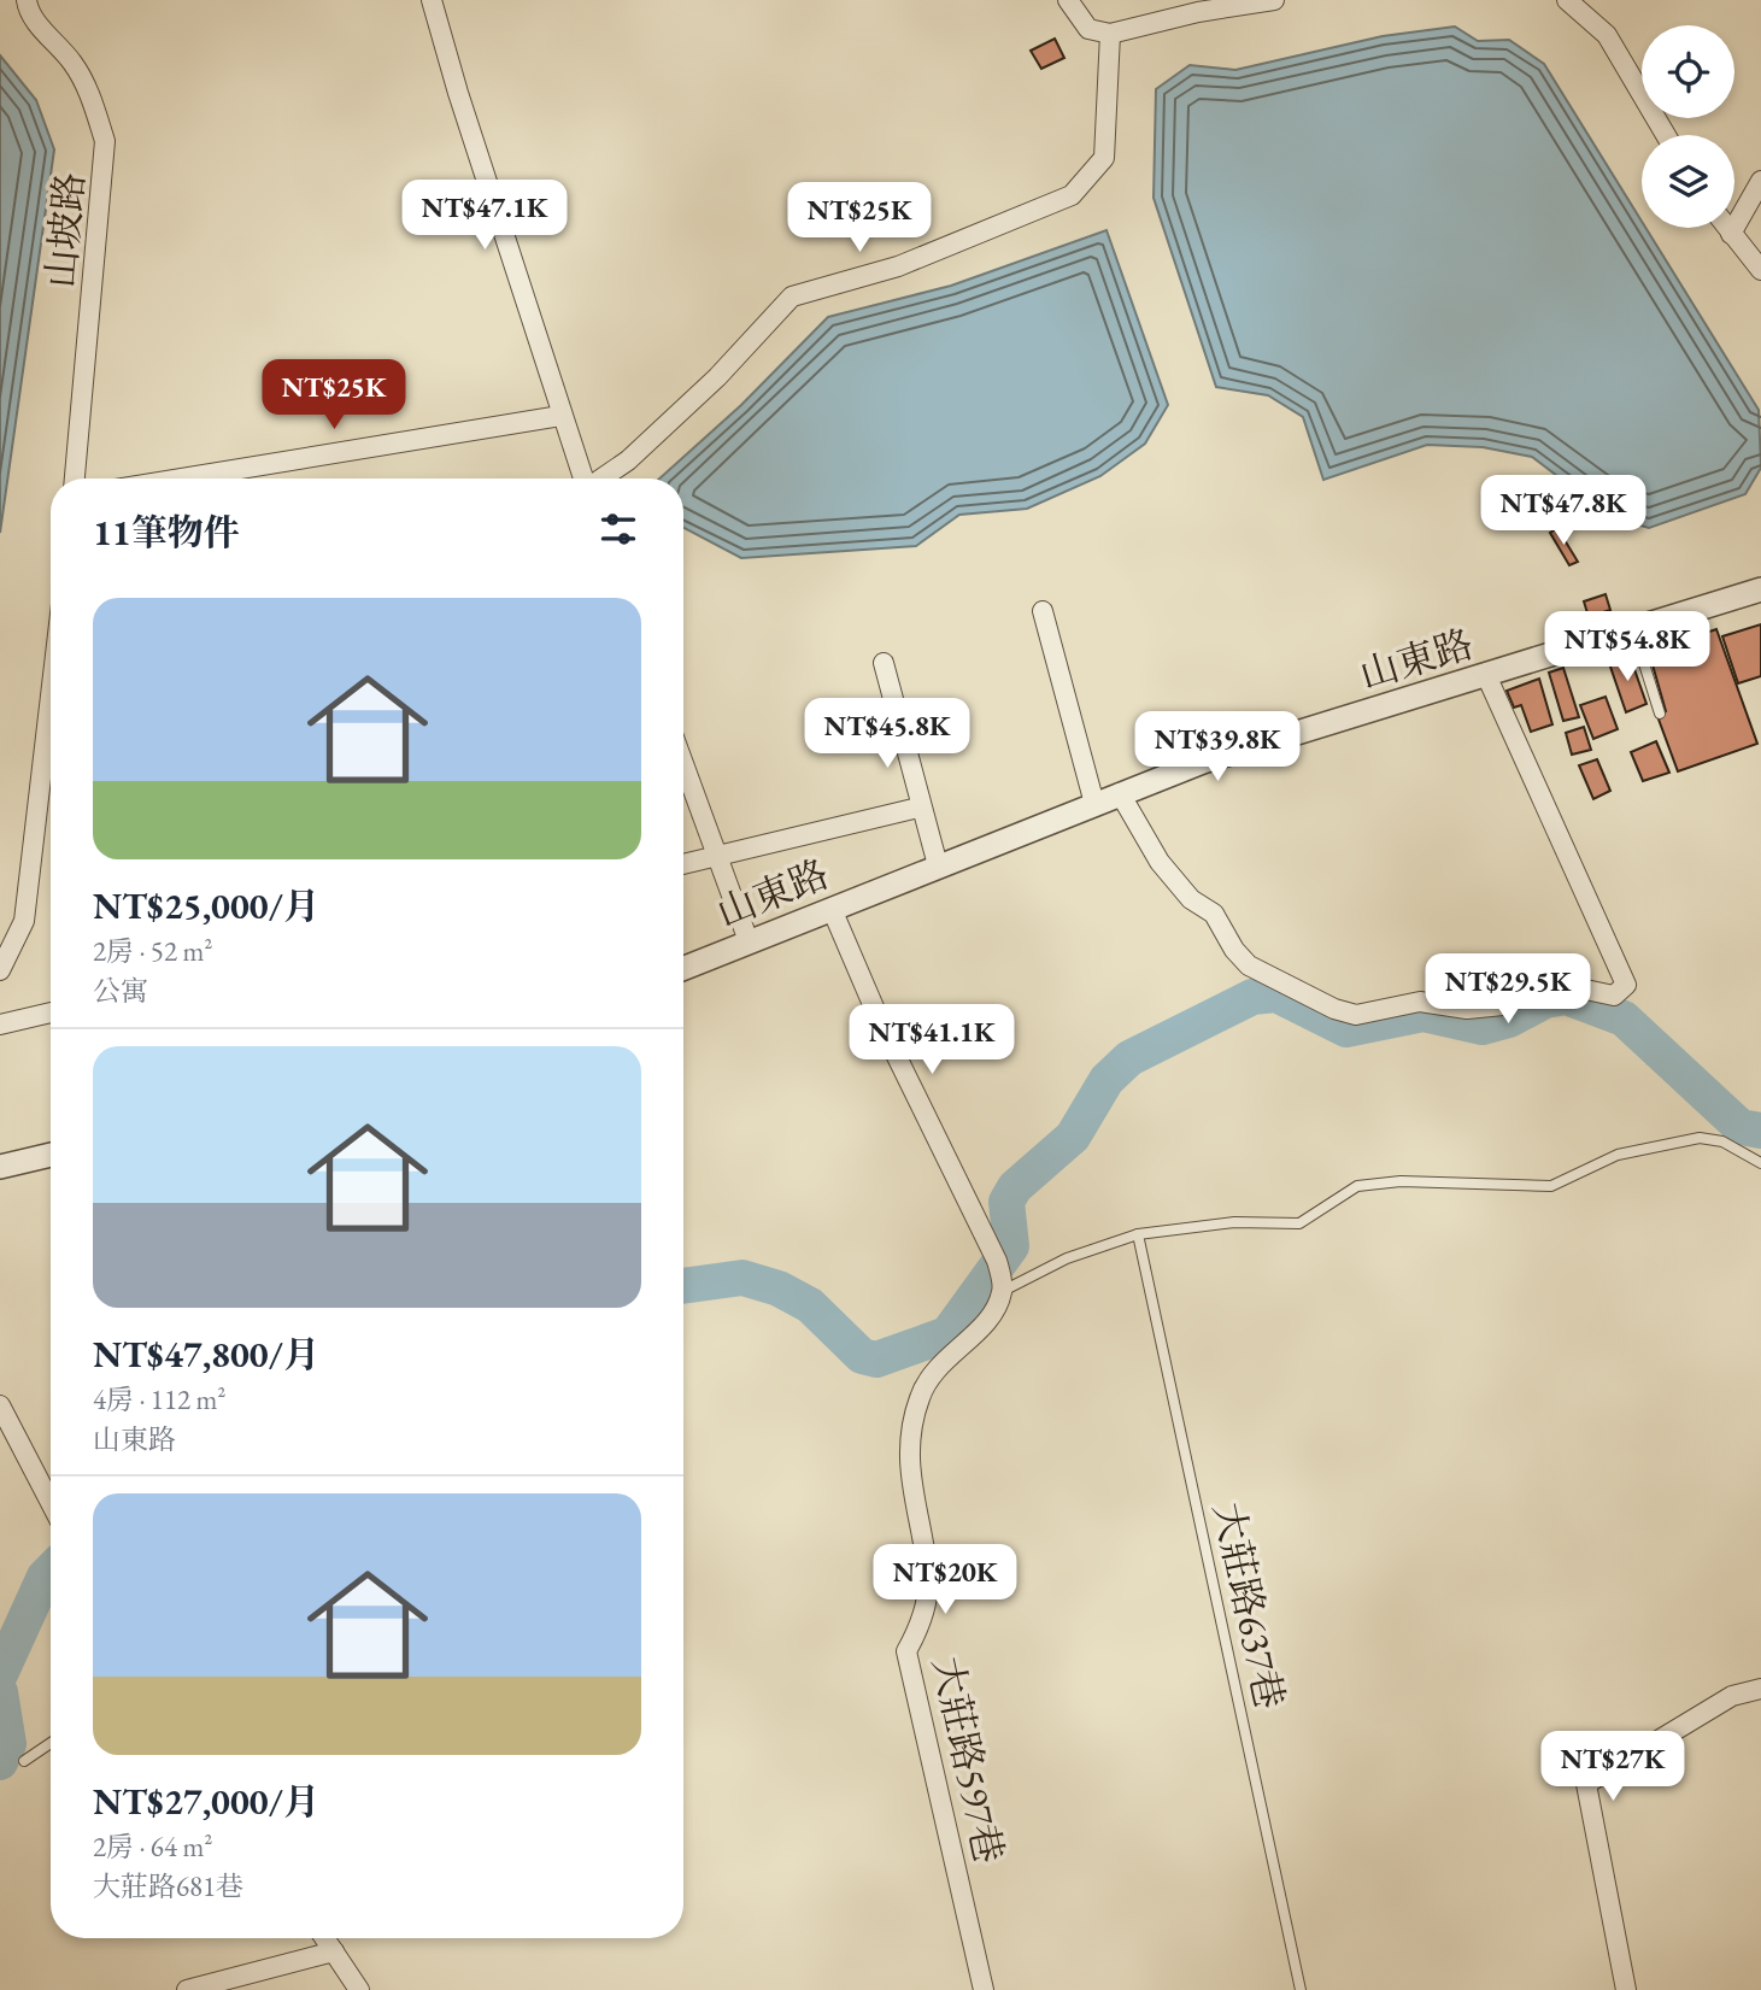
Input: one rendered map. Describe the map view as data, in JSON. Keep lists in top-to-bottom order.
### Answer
{
  "streets": {
    "street": ["山坡路", "山東路", "大莊路597巷"],
    "lane": ["大莊路637巷"]
  },
  "page": {
    "price": [
      "NT$47.1K",
      "NT$25K",
      "NT$25K",
      "NT$47.8K",
      "NT$54.8K",
      "NT$45.8K",
      "NT$39.8K",
      "NT$29.5K",
      "NT$41.1K",
      "NT$20K",
      "NT$27K"
    ],
    "heading": "11筆物件",
    "list": [
      {
        "name": "NT$25,000/月",
        "note": "2房 · 52 m² · 公寓"
      },
      {
        "name": "NT$47,800/月",
        "note": "4房 · 112 m² · 山東路"
      },
      {
        "name": "NT$27,000/月",
        "note": "2房 · 64 m² · 大莊路681巷"
      }
    ]
  }
}
